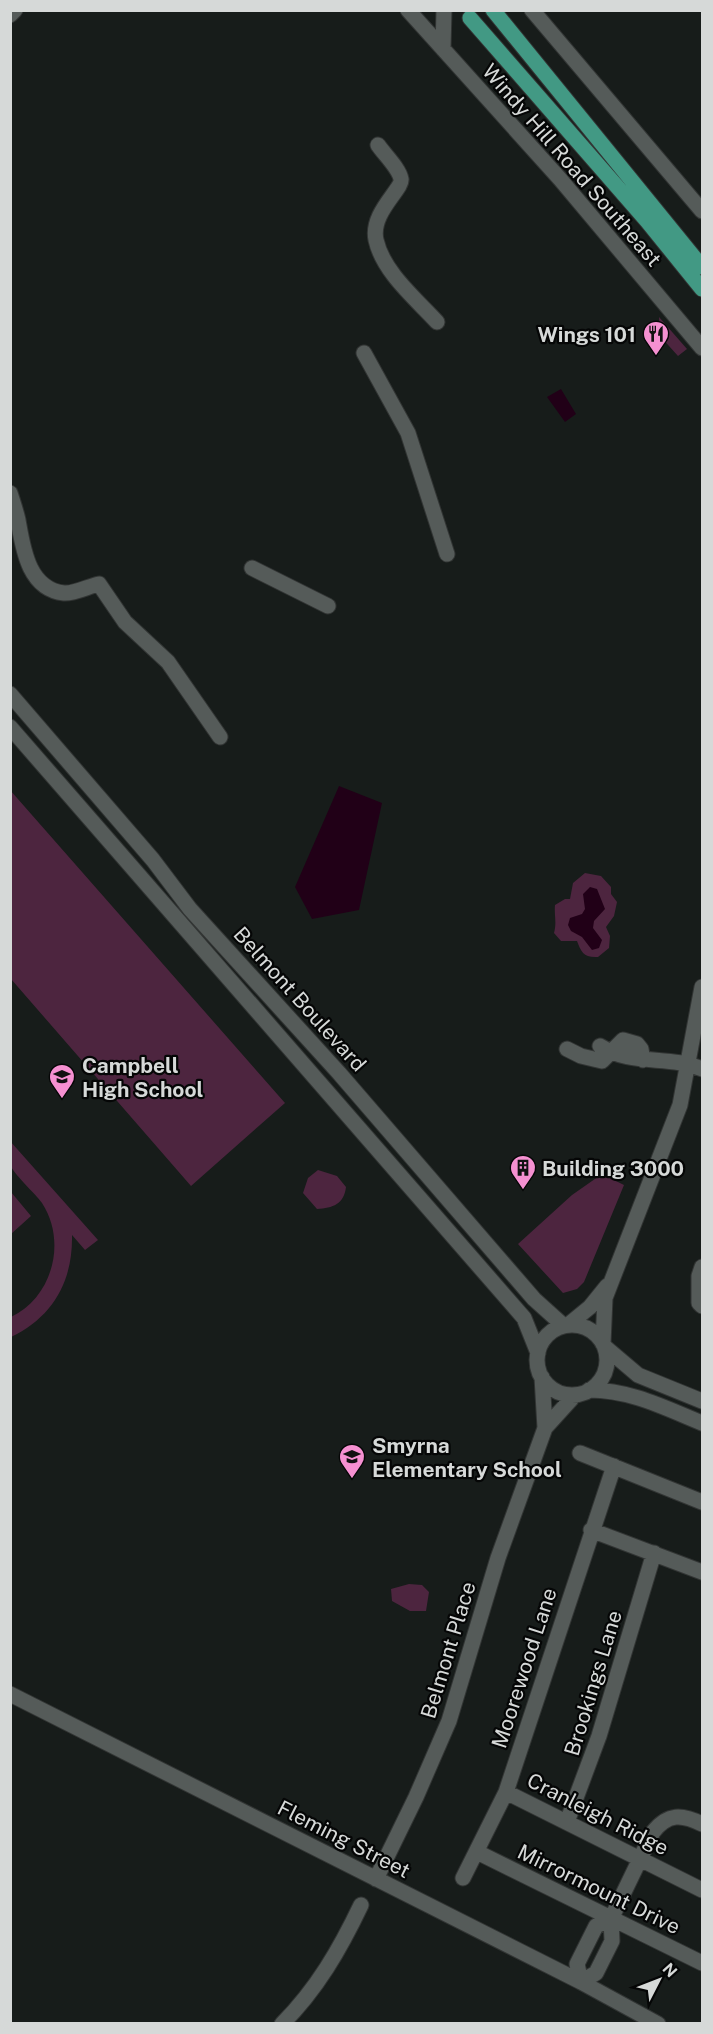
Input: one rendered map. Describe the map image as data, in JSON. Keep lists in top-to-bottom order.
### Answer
{
  "streets": {
    "main road": ["Windy Hill Road Southeast"],
    "street": [
      "Belmont Boulevard",
      "Belmont Place",
      "Moorewood Lane",
      "Brookings Lane",
      "Cranleigh Ridge",
      "Fleming Street",
      "Mirrormount Drive"
    ]
  },
  "crossings": [
    ["Belmont Boulevard", "Belmont Place"],
    ["Belmont Place", "Fleming Street"],
    ["Moorewood Lane", "Cranleigh Ridge"],
    ["Moorewood Lane", "Mirrormount Drive"],
    ["Brookings Lane", "Cranleigh Ridge"]
  ],
  "places": {
    "restaurant": ["Wings 101"],
    "school or university": ["Campbell High School", "Smyrna Elementary School"],
    "building": ["Building 3000"]
  },
  "north": "top right"
}
